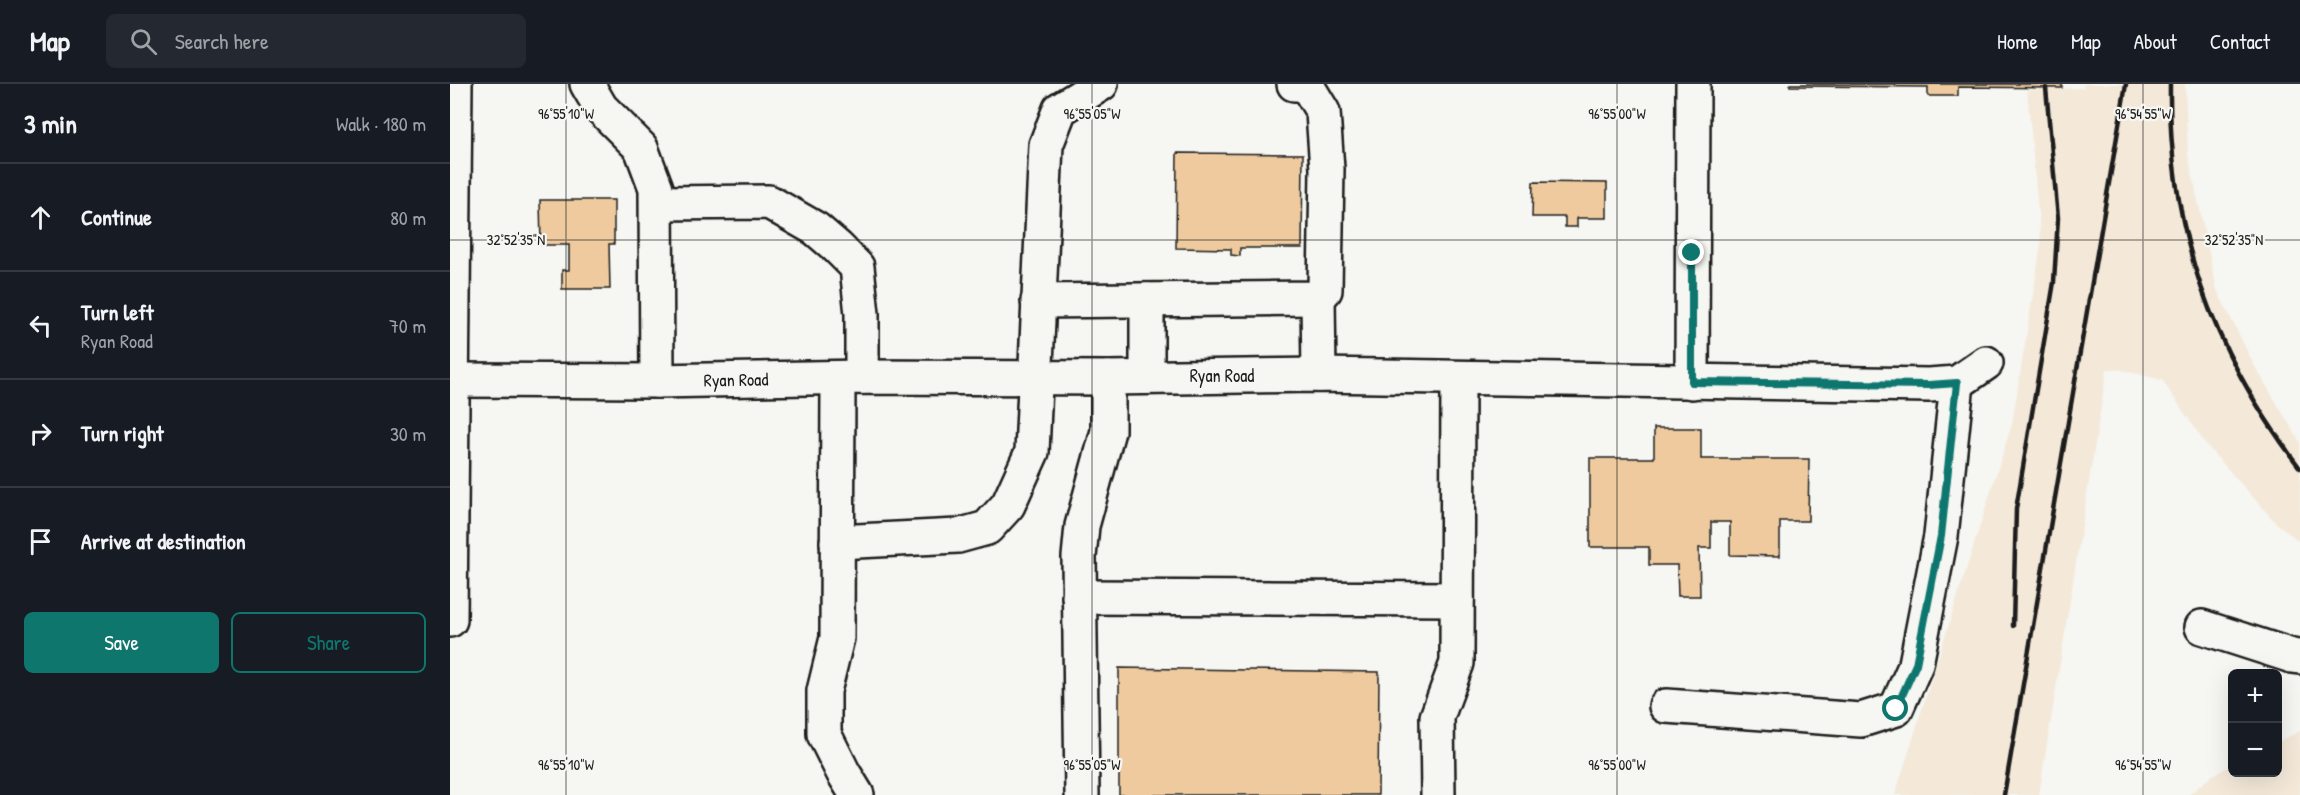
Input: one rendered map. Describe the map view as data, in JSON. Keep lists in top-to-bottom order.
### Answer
{
  "streets": {
    "street": ["Ryan Road"]
  },
  "page": {
    "header": "Map",
    "search": "Search here",
    "nav": [
      "Home",
      "Map",
      "About",
      "Contact"
    ],
    "heading": ["3 min", "Walk · 180 m"],
    "list": [
      ["Continue", "80 m"],
      ["Turn left", "Ryan Road", "70 m"],
      ["Turn right", "30 m"],
      "Arrive at destination"
    ],
    "buttons": ["Save", "Share"],
    "map_buttons": ["+", "−"]
  },
  "coordinates": [
    "96°55'10\"W",
    "96°55'05\"W",
    "96°55'00\"W",
    "96°54'55\"W",
    "32°52'35\"N"
  ]
}
